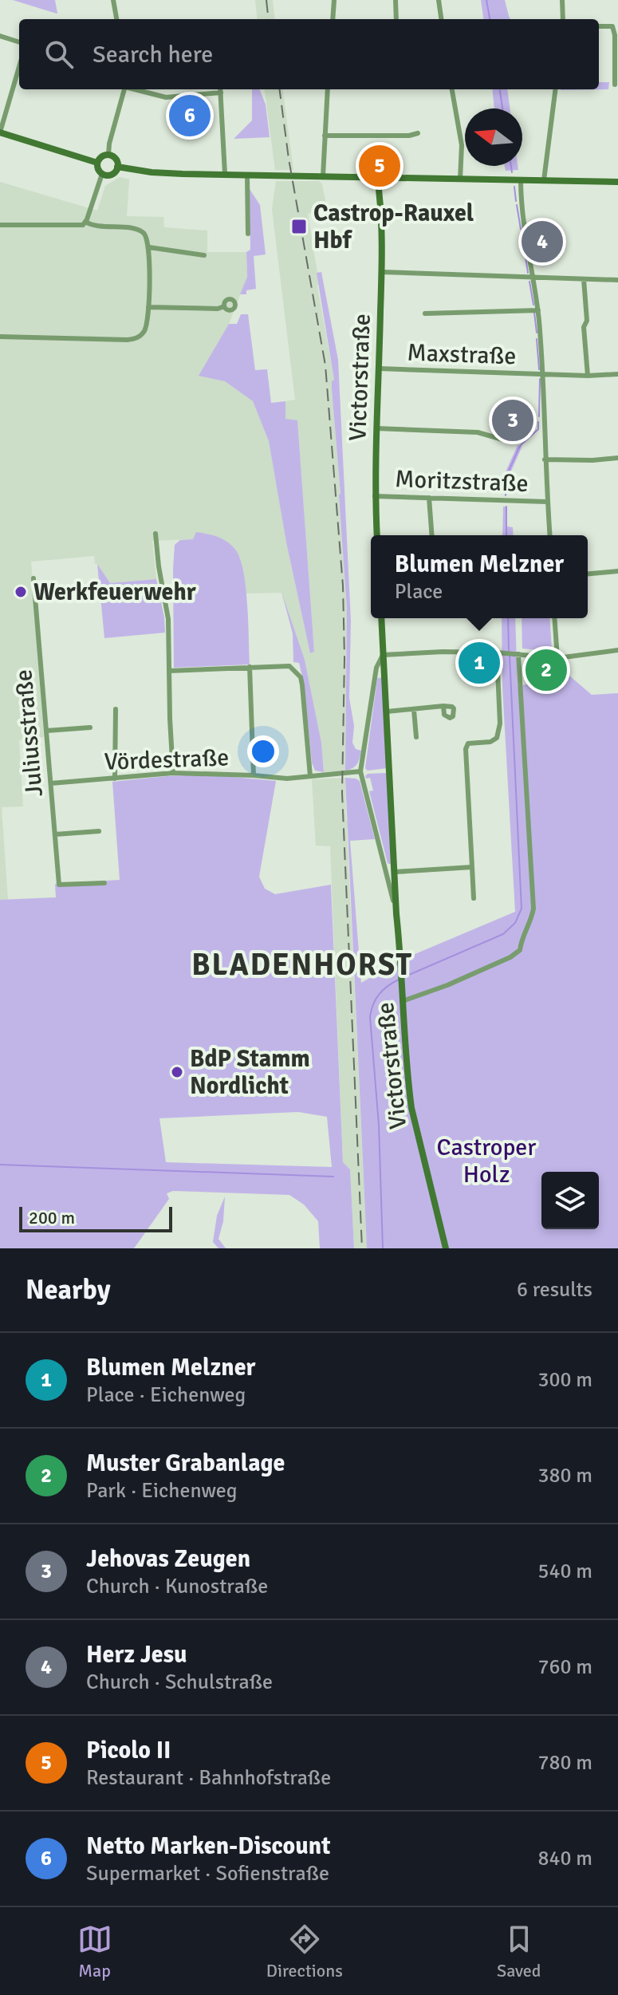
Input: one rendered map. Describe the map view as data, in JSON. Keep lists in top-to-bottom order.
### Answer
{
  "streets": {
    "street": [
      "Maxstraße",
      "Victorstraße",
      "Moritzstraße",
      "Juliusstraße",
      "Vördestraße"
    ]
  },
  "crossings": [
    ["Maxstraße", "Victorstraße"],
    ["Victorstraße", "Moritzstraße"],
    ["Victorstraße", "Vördestraße"],
    ["Juliusstraße", "Vördestraße"]
  ],
  "districts": ["BLADENHORST"],
  "parks": ["Castroper Holz"],
  "places": {
    "transit": ["Castrop-Rauxel Hbf"],
    "other": ["Werkfeuerwehr", "BdP Stamm Nordlicht"]
  },
  "scale_bar": "200 m",
  "north": "left",
  "page": {
    "search": "Search here",
    "pins": [
      "6",
      "5",
      "4",
      "3",
      "1",
      "2"
    ],
    "popup": ["Blumen Melzner", "Place"],
    "scale": "200 m",
    "heading": ["Nearby", "6 results"],
    "list": [
      {
        "mark": "1",
        "name": "Blumen Melzner",
        "note": "Place · Eichenweg",
        "value": "300 m"
      },
      {
        "mark": "2",
        "name": "Muster Grabanlage",
        "note": "Park · Eichenweg",
        "value": "380 m"
      },
      {
        "mark": "3",
        "name": "Jehovas Zeugen",
        "note": "Church · Kunostraße",
        "value": "540 m"
      },
      {
        "mark": "4",
        "name": "Herz Jesu",
        "note": "Church · Schulstraße",
        "value": "760 m"
      },
      {
        "mark": "5",
        "name": "Picolo II",
        "note": "Restaurant · Bahnhofstraße",
        "value": "780 m"
      },
      {
        "mark": "6",
        "name": "Netto Marken-Discount",
        "note": "Supermarket · Sofienstraße",
        "value": "840 m"
      }
    ],
    "nav": ["Map", "Directions", "Saved"]
  }
}
